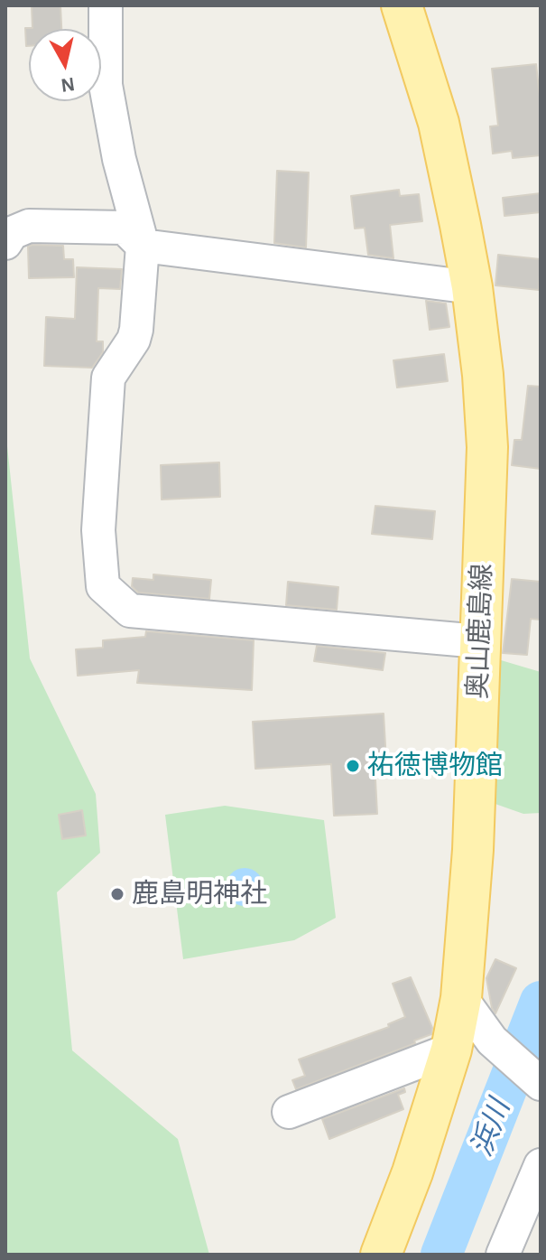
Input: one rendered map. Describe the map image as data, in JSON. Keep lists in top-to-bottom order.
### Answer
{
  "streets": {
    "main road": ["奥山鹿島線"]
  },
  "water": ["浜川"],
  "places": ["祐徳博物館", "鹿島明神社"],
  "north": "bottom"
}
